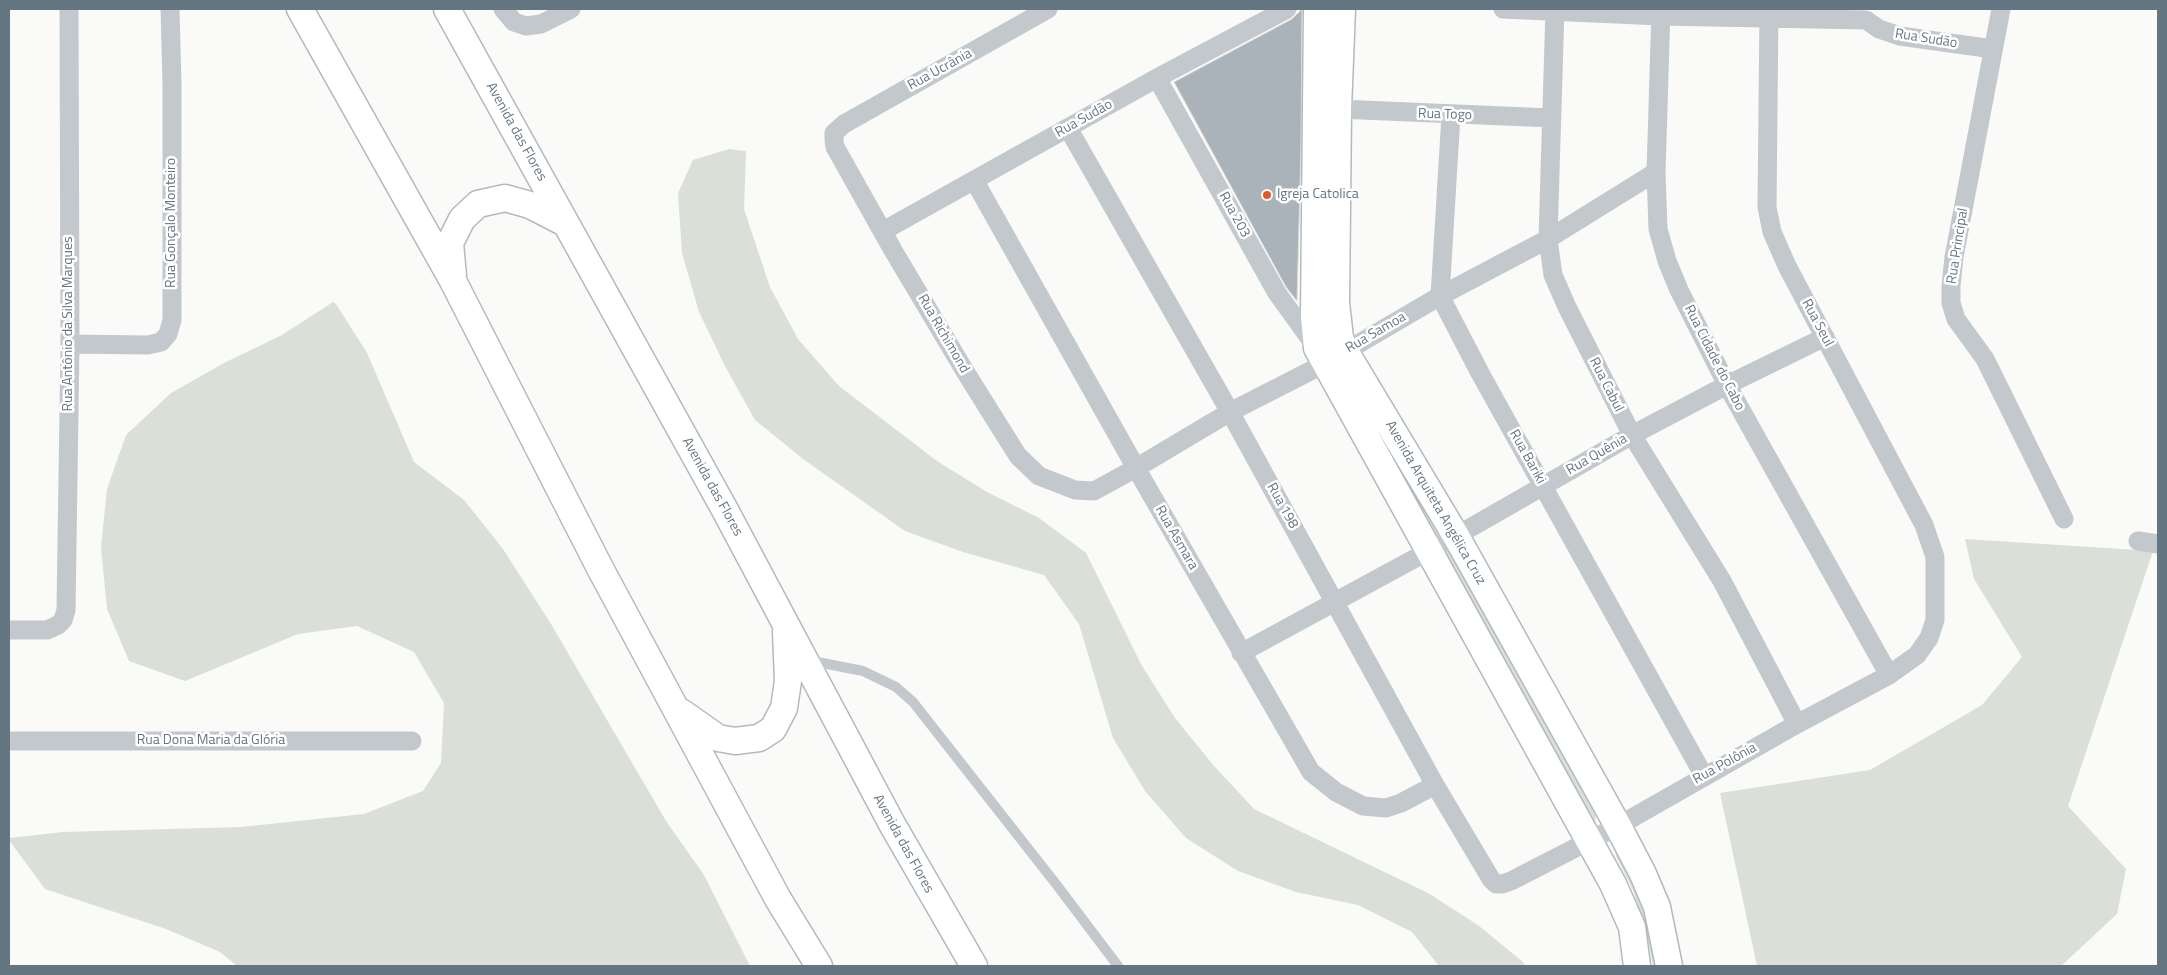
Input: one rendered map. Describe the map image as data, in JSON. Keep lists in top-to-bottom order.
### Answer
{
  "streets": {
    "main road": ["Avenida das Flores", "Avenida Arquiteta Angélica Cruz"],
    "street": [
      "Rua Sudão",
      "Rua Ucrânia",
      "Rua Togo",
      "Rua 203",
      "Rua Gonçalo Monteiro",
      "Rua Principal",
      "Rua Seul",
      "Rua Antônio da Silva Marques",
      "Rua Samoa",
      "Rua Richimond",
      "Rua Cidade do Cabo",
      "Rua Cabul",
      "Rua Quênia",
      "Rua Bariki",
      "Rua 198",
      "Rua Asmara",
      "Rua Dona Maria da Glória",
      "Rua Polônia"
    ]
  },
  "crossings": [
    ["Rua Sudão", "Rua 203"],
    ["Rua Sudão", "Rua Principal"],
    ["Rua Sudão", "Rua Seul"],
    ["Rua Sudão", "Rua Richimond"],
    ["Rua Sudão", "Rua Cidade do Cabo"],
    ["Rua Sudão", "Rua Cabul"],
    ["Rua Sudão", "Rua 198"],
    ["Rua Sudão", "Rua Asmara"],
    ["Rua Ucrânia", "Rua Richimond"],
    ["Rua Togo", "Rua Cabul"],
    ["Rua Togo", "Avenida Arquiteta Angélica Cruz"],
    ["Rua 203", "Rua Samoa"],
    ["Rua 203", "Avenida Arquiteta Angélica Cruz"],
    ["Rua Gonçalo Monteiro", "Rua Antônio da Silva Marques"],
    ["Rua Seul", "Rua Quênia"],
    ["Rua Seul", "Rua Polônia"],
    ["Rua Samoa", "Rua Richimond"],
    ["Rua Samoa", "Rua Cidade do Cabo"],
    ["Rua Samoa", "Rua Cabul"],
    ["Rua Samoa", "Rua Bariki"],
    ["Rua Samoa", "Avenida Arquiteta Angélica Cruz"],
    ["Rua Samoa", "Rua 198"],
    ["Rua Samoa", "Rua Asmara"],
    ["Rua Cidade do Cabo", "Rua Quênia"],
    ["Rua Cidade do Cabo", "Rua Polônia"],
    ["Rua Cabul", "Rua Quênia"],
    ["Rua Cabul", "Rua Polônia"],
    ["Rua Quênia", "Rua Bariki"],
    ["Rua Quênia", "Avenida Arquiteta Angélica Cruz"],
    ["Rua Quênia", "Rua 198"],
    ["Rua Quênia", "Rua Asmara"],
    ["Rua Bariki", "Rua Polônia"],
    ["Avenida Arquiteta Angélica Cruz", "Rua Polônia"],
    ["Rua 198", "Rua Asmara"],
    ["Rua 198", "Rua Polônia"]
  ],
  "places": ["Igreja Catolica"]
}
